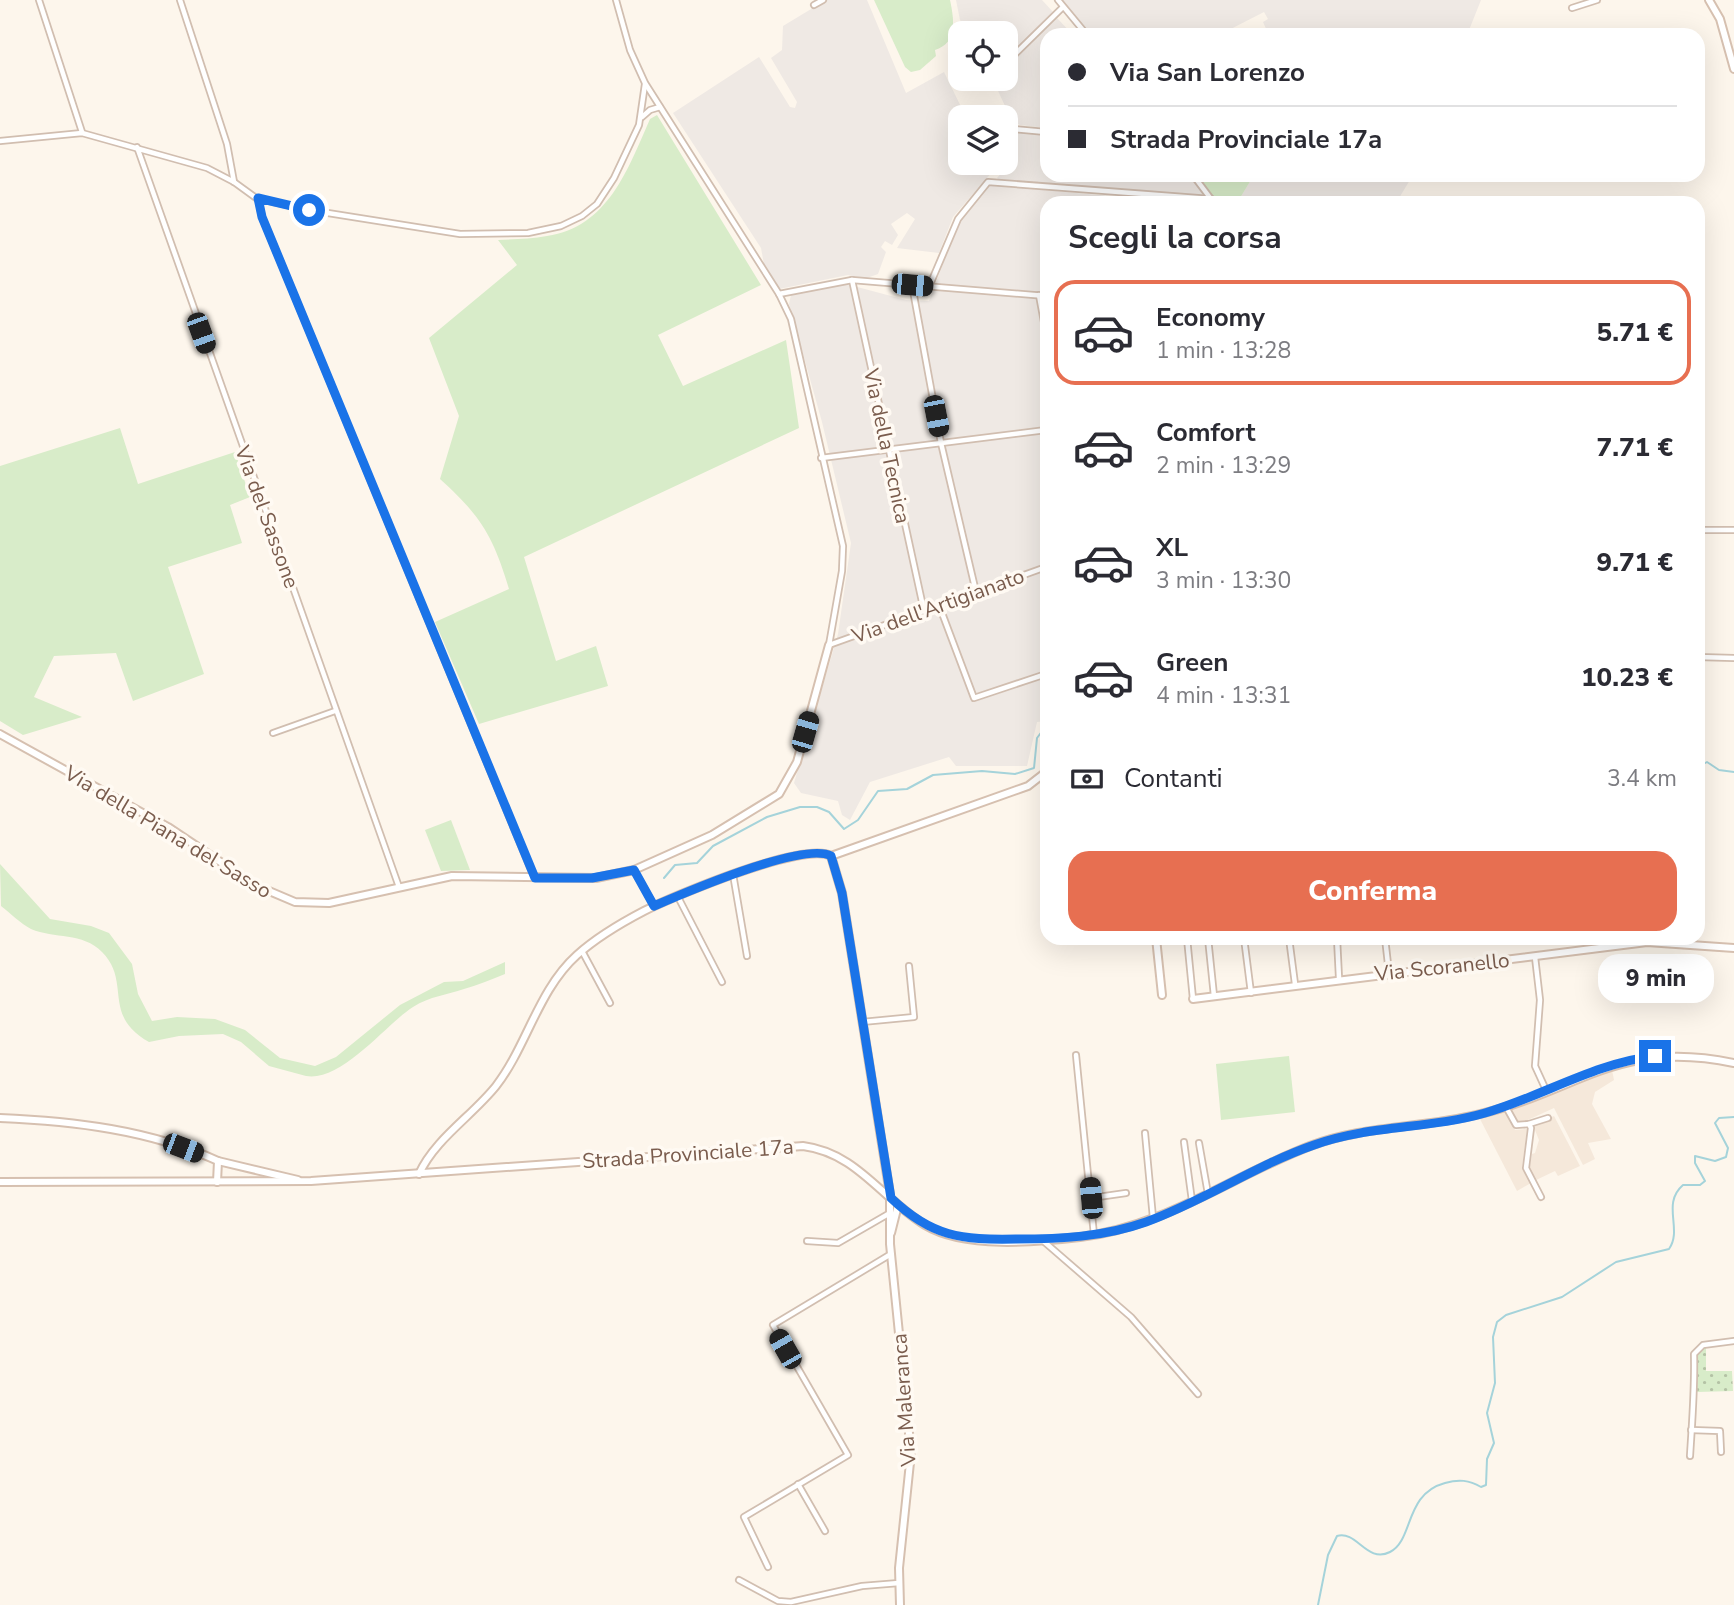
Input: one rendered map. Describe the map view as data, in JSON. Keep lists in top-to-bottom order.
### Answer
{
  "streets": {
    "street": [
      "Via della Tecnica",
      "Via del Sassone",
      "Via dell'Artigianato",
      "Via della Piana del Sasso",
      "Via Scoranello",
      "Strada Provinciale 17a",
      "Via Maleranca"
    ]
  },
  "crossings": [
    ["Via della Tecnica", "Via dell'Artigianato"],
    ["Via del Sassone", "Via della Piana del Sasso"],
    ["Via dell'Artigianato", "Via della Piana del Sasso"]
  ],
  "page": {
    "banner": ["Via San Lorenzo", "Strada Provinciale 17a"],
    "heading": "Scegli la corsa",
    "list": [
      {
        "name": "Economy",
        "note": "1 min · 13:28",
        "value": "5.71 €"
      },
      {
        "name": "Comfort",
        "note": "2 min · 13:29",
        "value": "7.71 €"
      },
      {
        "name": "XL",
        "note": "3 min · 13:30",
        "value": "9.71 €"
      },
      {
        "name": "Green",
        "note": "4 min · 13:31",
        "value": "10.23 €"
      }
    ],
    "pay": ["Contanti", "3.4 km"],
    "buttons": "Conferma",
    "bubble": "9 min"
  }
}
